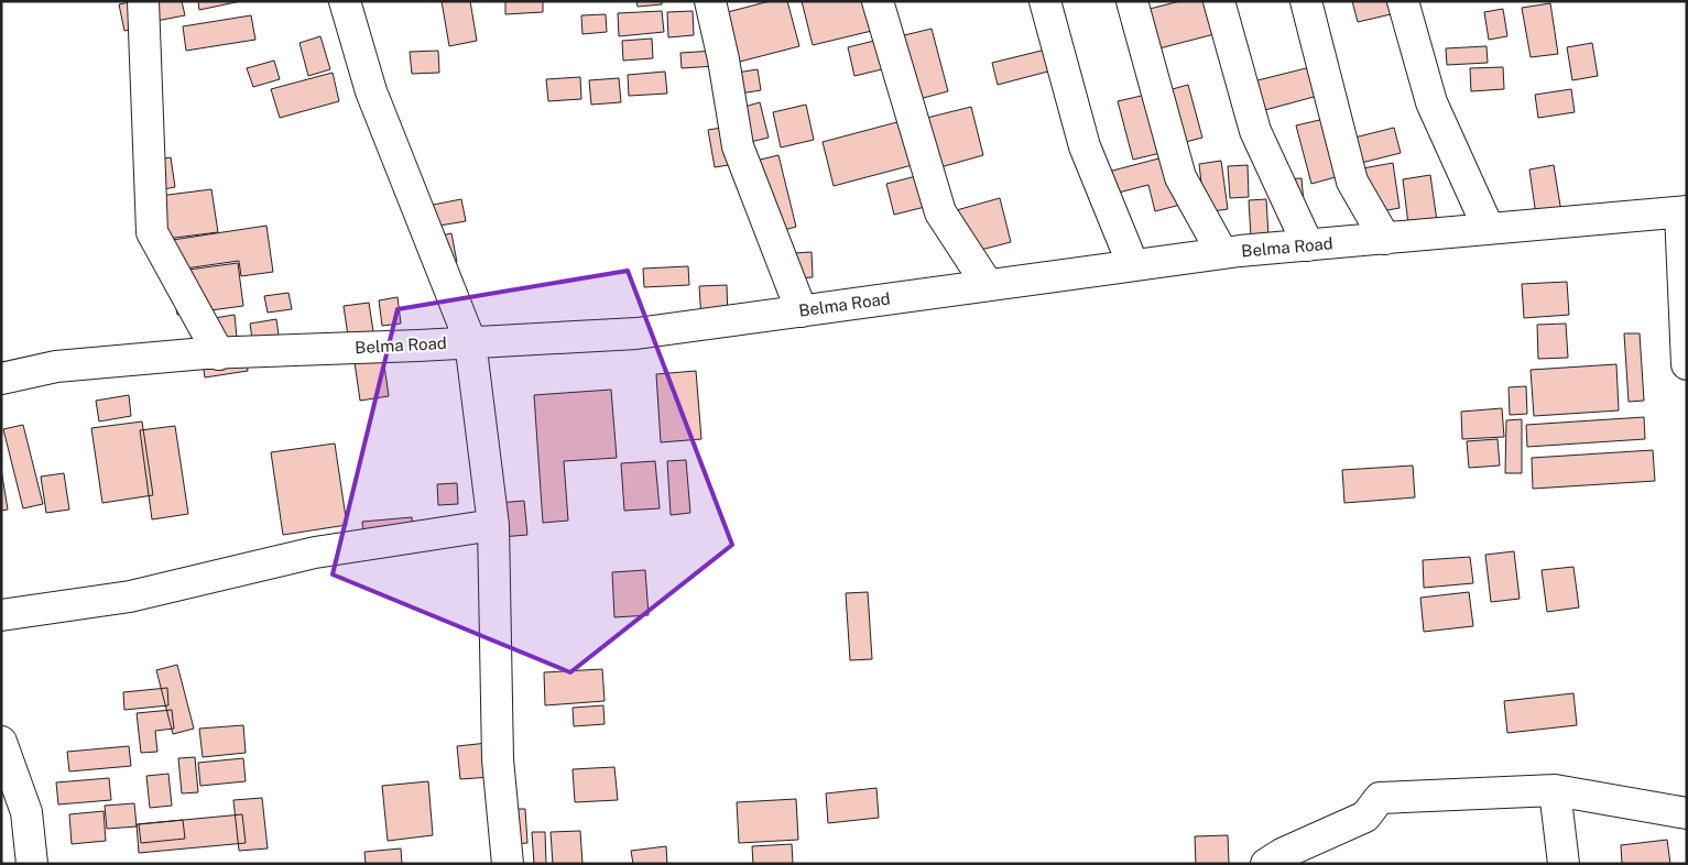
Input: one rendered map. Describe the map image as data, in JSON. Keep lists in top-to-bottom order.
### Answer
{
  "streets": {
    "street": ["Belma Road"]
  }
}
